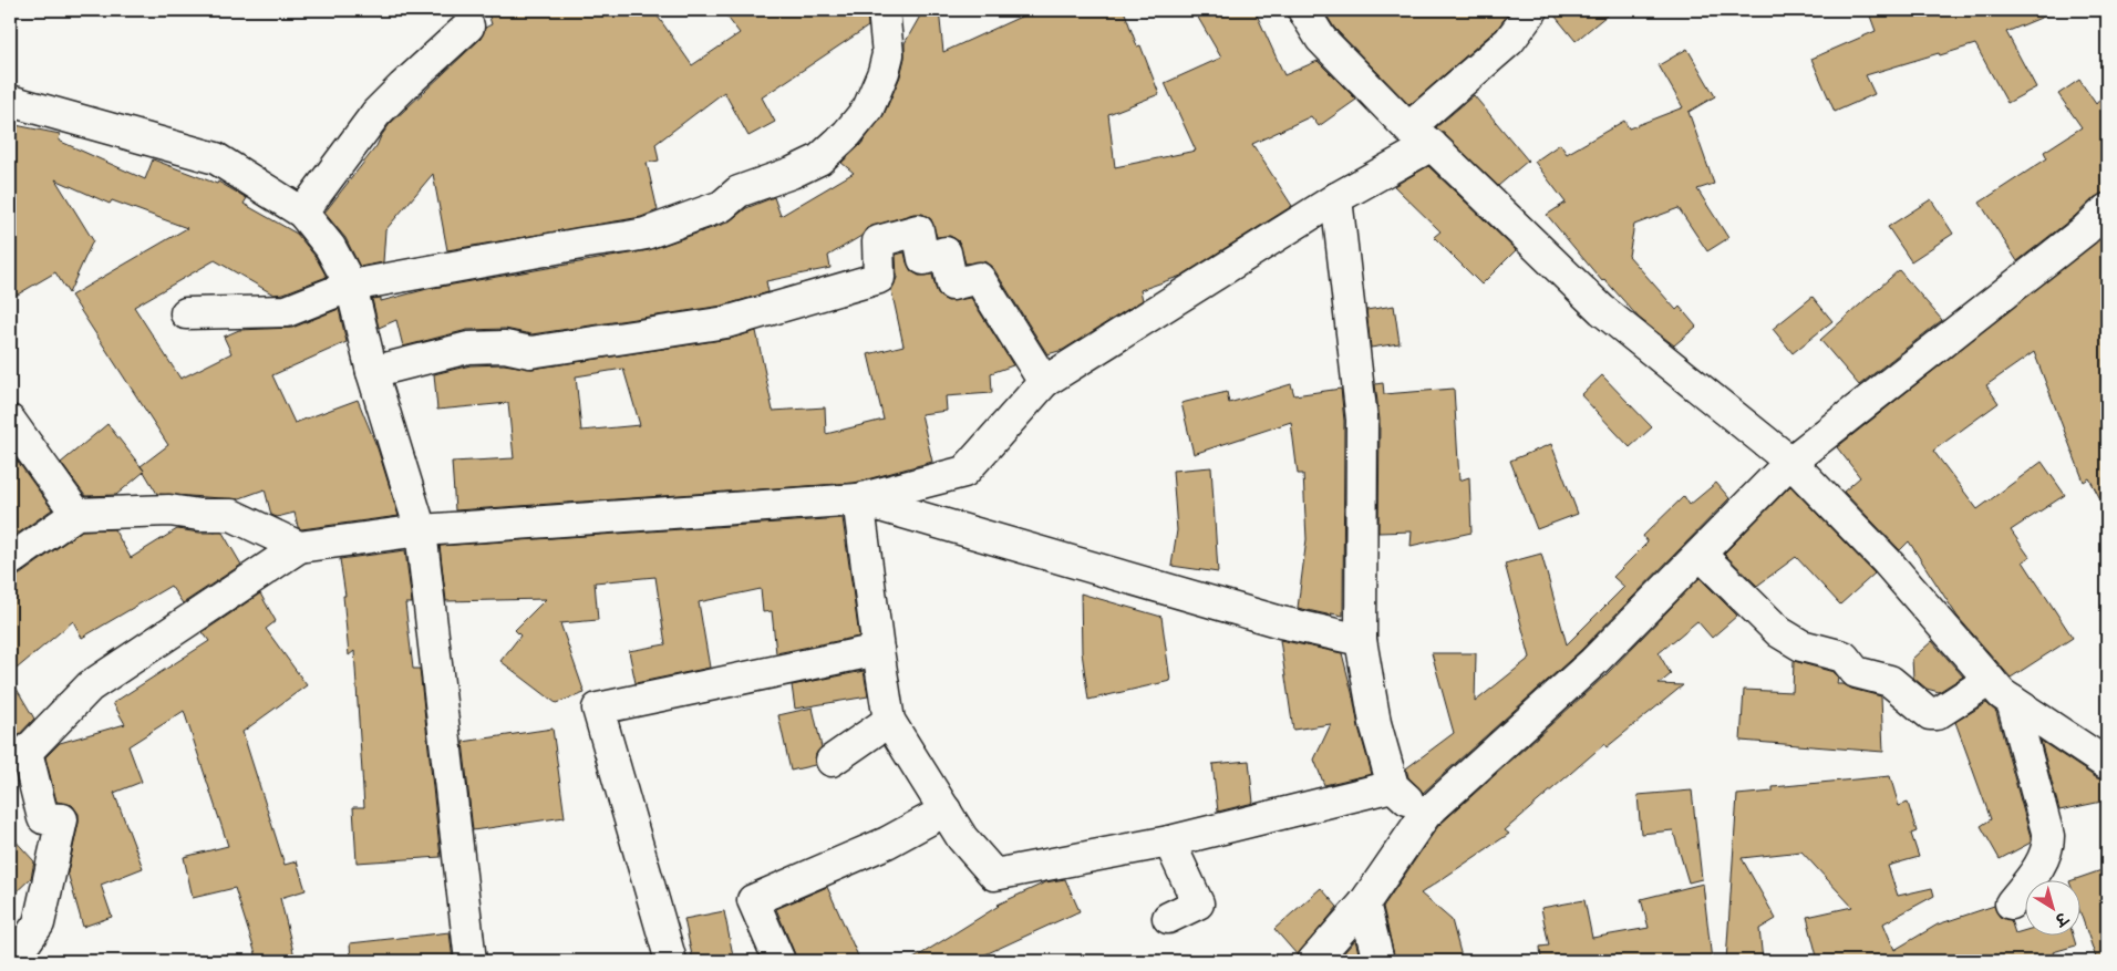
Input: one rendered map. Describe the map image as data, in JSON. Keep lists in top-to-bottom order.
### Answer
{
  "north": "bottom right"
}
